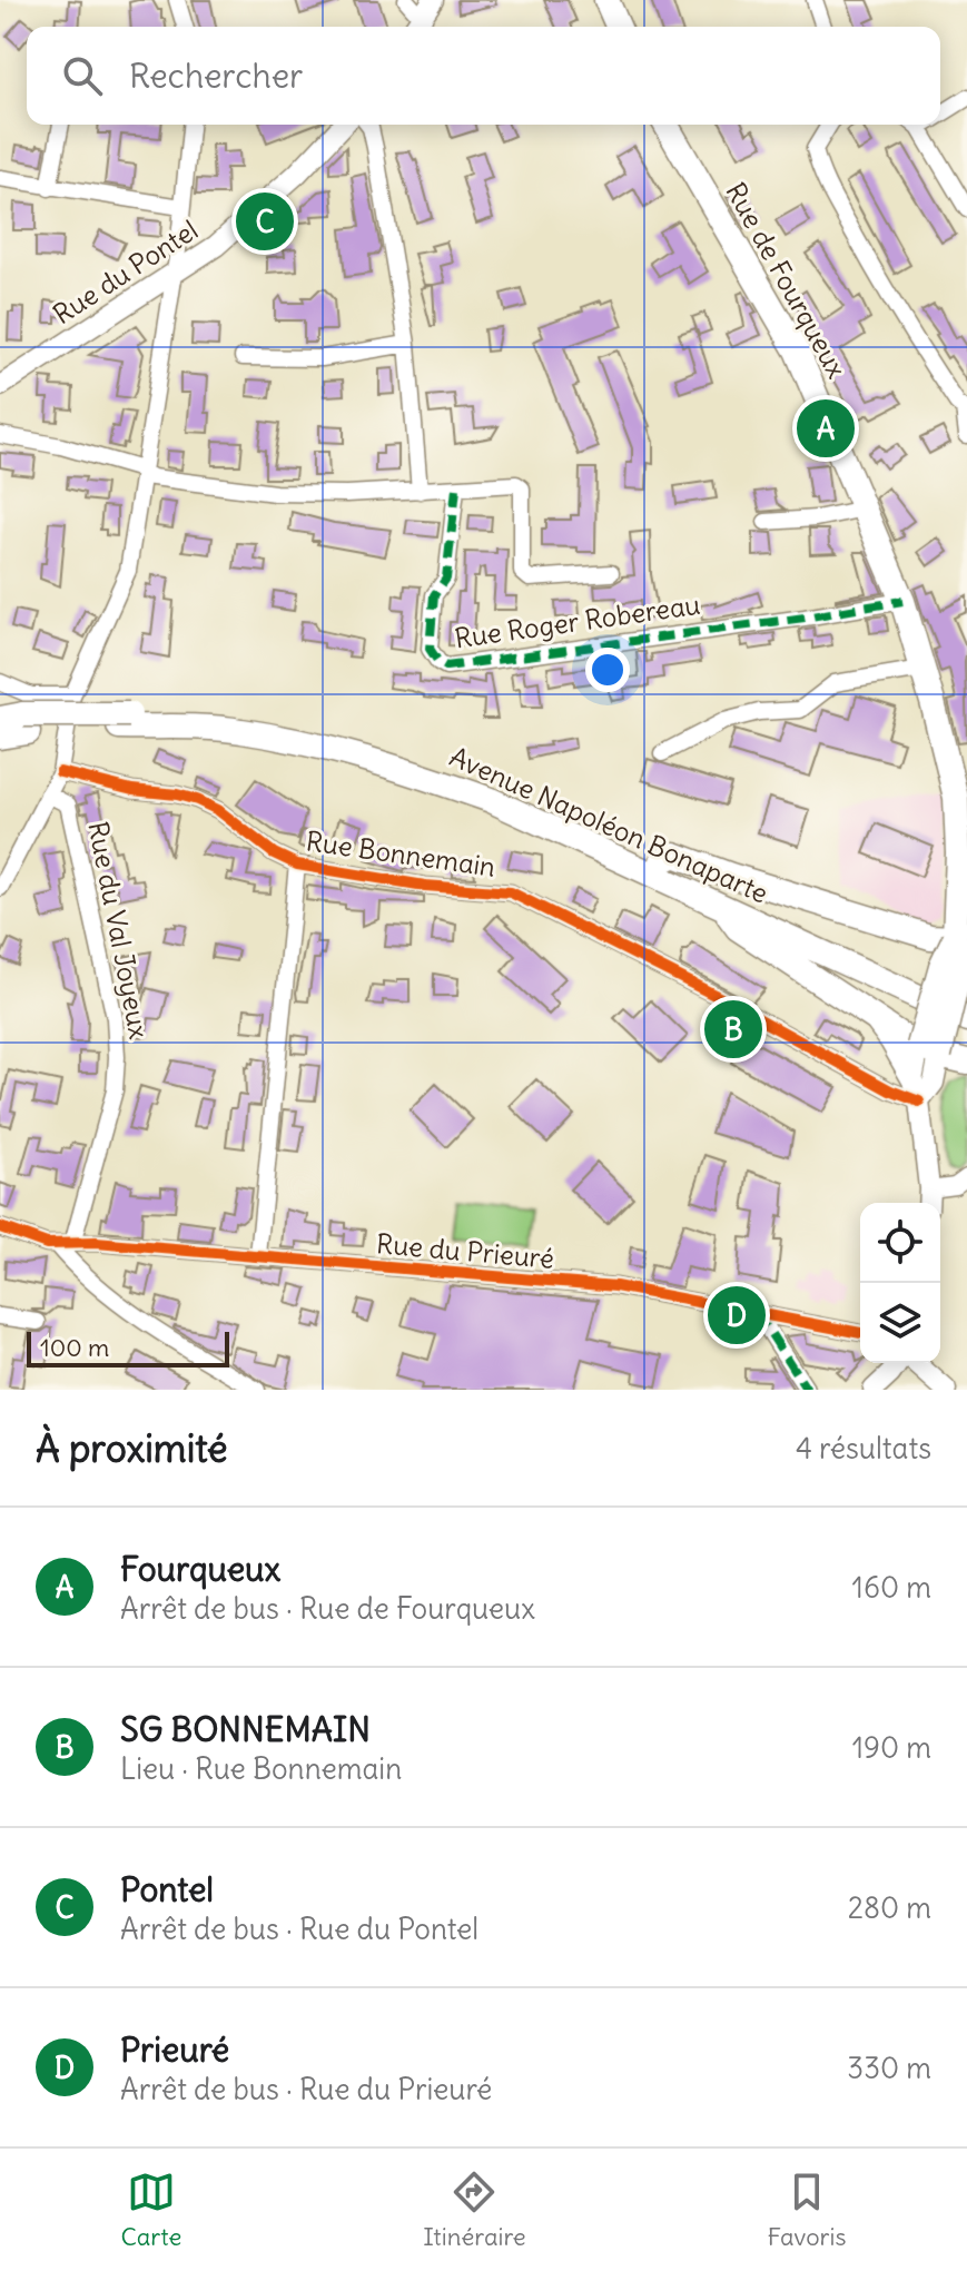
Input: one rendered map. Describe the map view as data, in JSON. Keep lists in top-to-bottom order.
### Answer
{
  "streets": {
    "main road": ["Rue du Pontel", "Rue de Fourqueux", "Avenue Napoléon Bonaparte"],
    "street": [
      "Rue Roger Robereau",
      "Rue Bonnemain",
      "Rue du Val Joyeux",
      "Rue du Prieuré"
    ]
  },
  "crossings": [
    ["Rue de Fourqueux", "Rue Roger Robereau"],
    ["Rue de Fourqueux", "Rue Bonnemain"],
    ["Rue du Val Joyeux", "Rue du Prieuré"]
  ],
  "scale_bar": "100 m",
  "page": {
    "search": "Rechercher",
    "pins": [
      "C",
      "A",
      "B",
      "D"
    ],
    "scale": "100 m",
    "heading": ["À proximité", "4 résultats"],
    "list": [
      {
        "mark": "A",
        "name": "Fourqueux",
        "note": "Arrêt de bus · Rue de Fourqueux",
        "value": "160 m"
      },
      {
        "mark": "B",
        "name": "SG BONNEMAIN",
        "note": "Lieu · Rue Bonnemain",
        "value": "190 m"
      },
      {
        "mark": "C",
        "name": "Pontel",
        "note": "Arrêt de bus · Rue du Pontel",
        "value": "280 m"
      },
      {
        "mark": "D",
        "name": "Prieuré",
        "note": "Arrêt de bus · Rue du Prieuré",
        "value": "330 m"
      }
    ],
    "nav": ["Carte", "Itinéraire", "Favoris"]
  }
}
